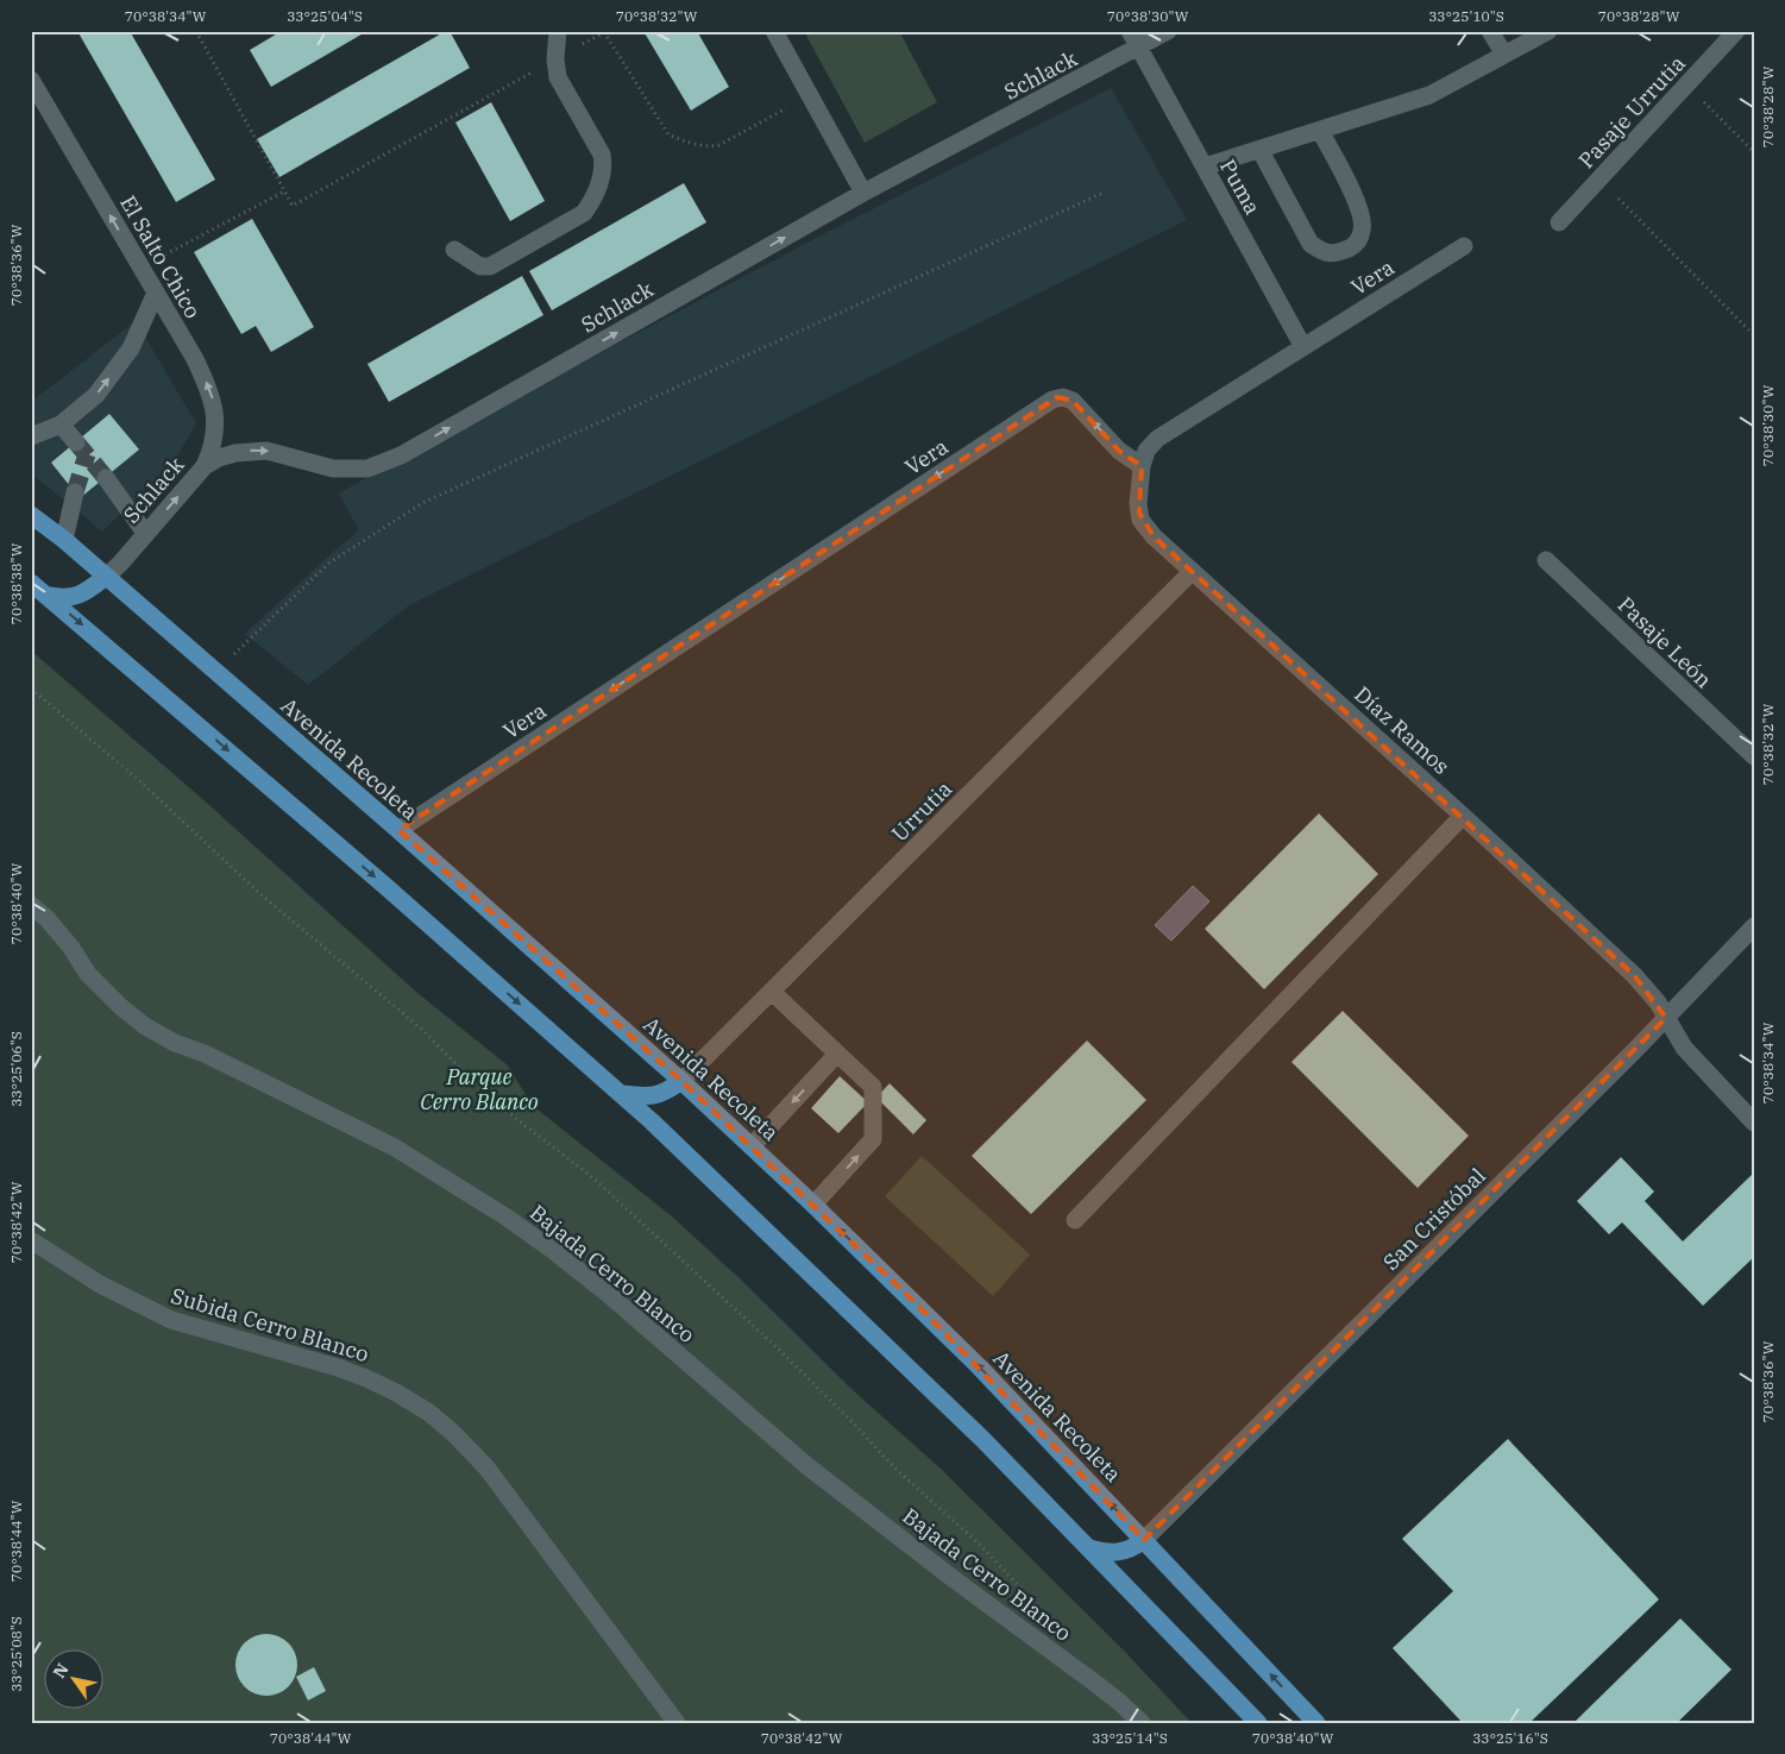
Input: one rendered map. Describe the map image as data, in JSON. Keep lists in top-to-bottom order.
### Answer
{
  "streets": {
    "main road": ["Avenida Recoleta"],
    "street": [
      "Schlack",
      "Pasaje Urrutia",
      "Puma",
      "El Salto Chico",
      "Vera",
      "Pasaje León",
      "Díaz Ramos",
      "Urrutia",
      "San Cristóbal",
      "Bajada Cerro Blanco",
      "Subida Cerro Blanco"
    ]
  },
  "crossings": [
    ["Schlack", "Puma"],
    ["Schlack", "El Salto Chico"],
    ["Schlack", "Avenida Recoleta"],
    ["Puma", "Vera"],
    ["Vera", "Díaz Ramos"],
    ["Vera", "Avenida Recoleta"],
    ["Díaz Ramos", "Urrutia"],
    ["Díaz Ramos", "San Cristóbal"],
    ["Avenida Recoleta", "Urrutia"],
    ["Avenida Recoleta", "San Cristóbal"]
  ],
  "one_way": ["Schlack", "El Salto Chico", "Vera"],
  "parks": ["Parque Cerro Blanco"],
  "north": "top left",
  "coordinates": [
    "70°38'34\"W",
    "33°25'04\"S",
    "70°38'32\"W",
    "70°38'30\"W",
    "33°25'10\"S",
    "70°38'28\"W",
    "70°38'36\"W",
    "70°38'38\"W",
    "70°38'40\"W",
    "33°25'06\"S",
    "70°38'42\"W",
    "70°38'44\"W",
    "33°25'08\"S",
    "33°25'14\"S",
    "33°25'16\"S"
  ]
}
